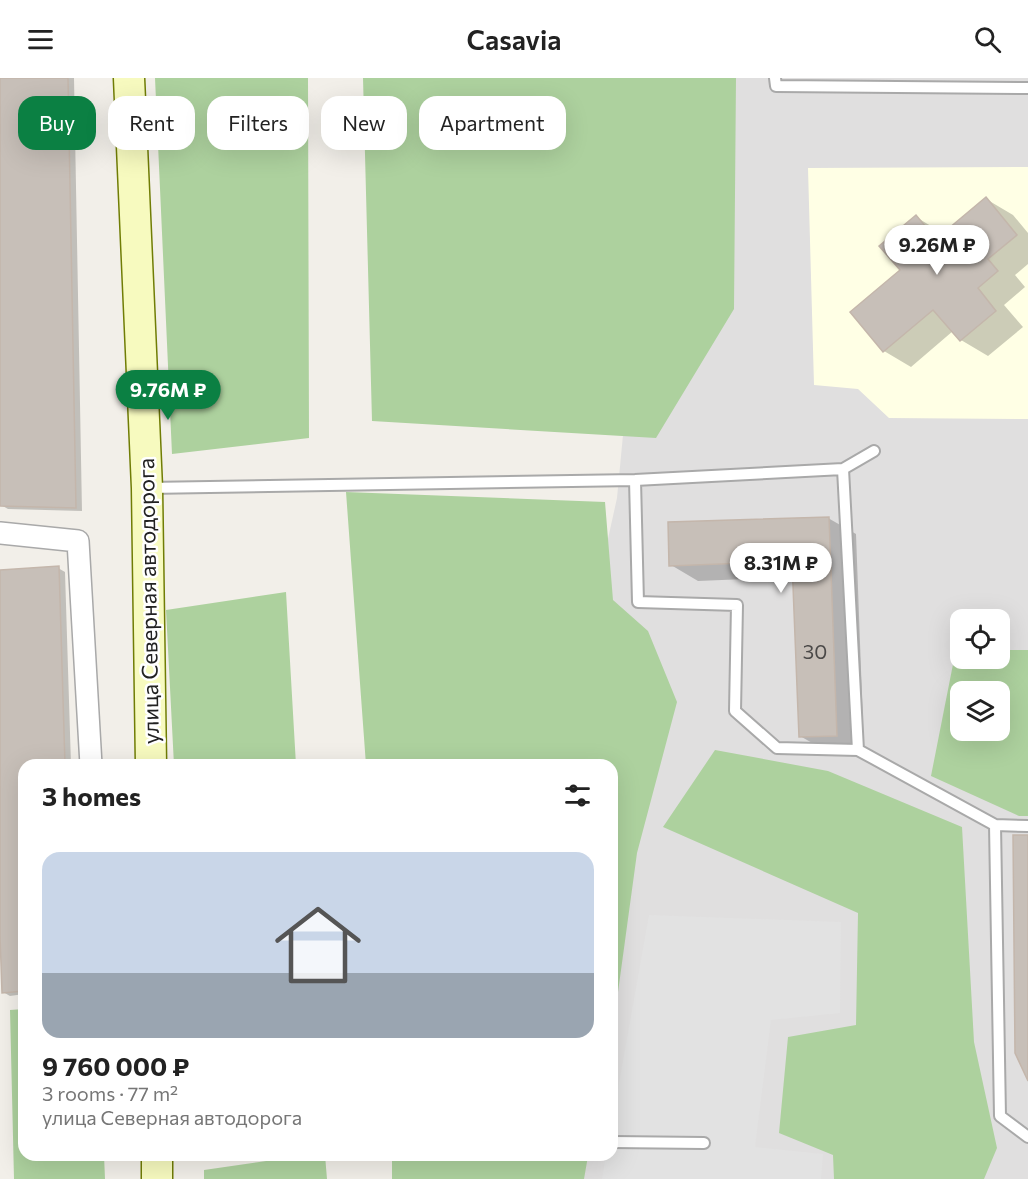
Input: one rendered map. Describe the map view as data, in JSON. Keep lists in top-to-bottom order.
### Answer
{
  "streets": {
    "main road": ["улица Северная автодорога"]
  },
  "house_numbers": ["30"],
  "page": {
    "header": "Casavia",
    "chip": [
      "Buy",
      "Rent",
      "Filters",
      "New",
      "Apartment"
    ],
    "price": ["9.26M ₽", "9.76M ₽", "8.31M ₽"],
    "heading": "3 homes",
    "list": [
      {
        "name": "9 760 000 ₽",
        "note": "3 rooms · 77 m² · улица Северная автодорога"
      }
    ]
  }
}
